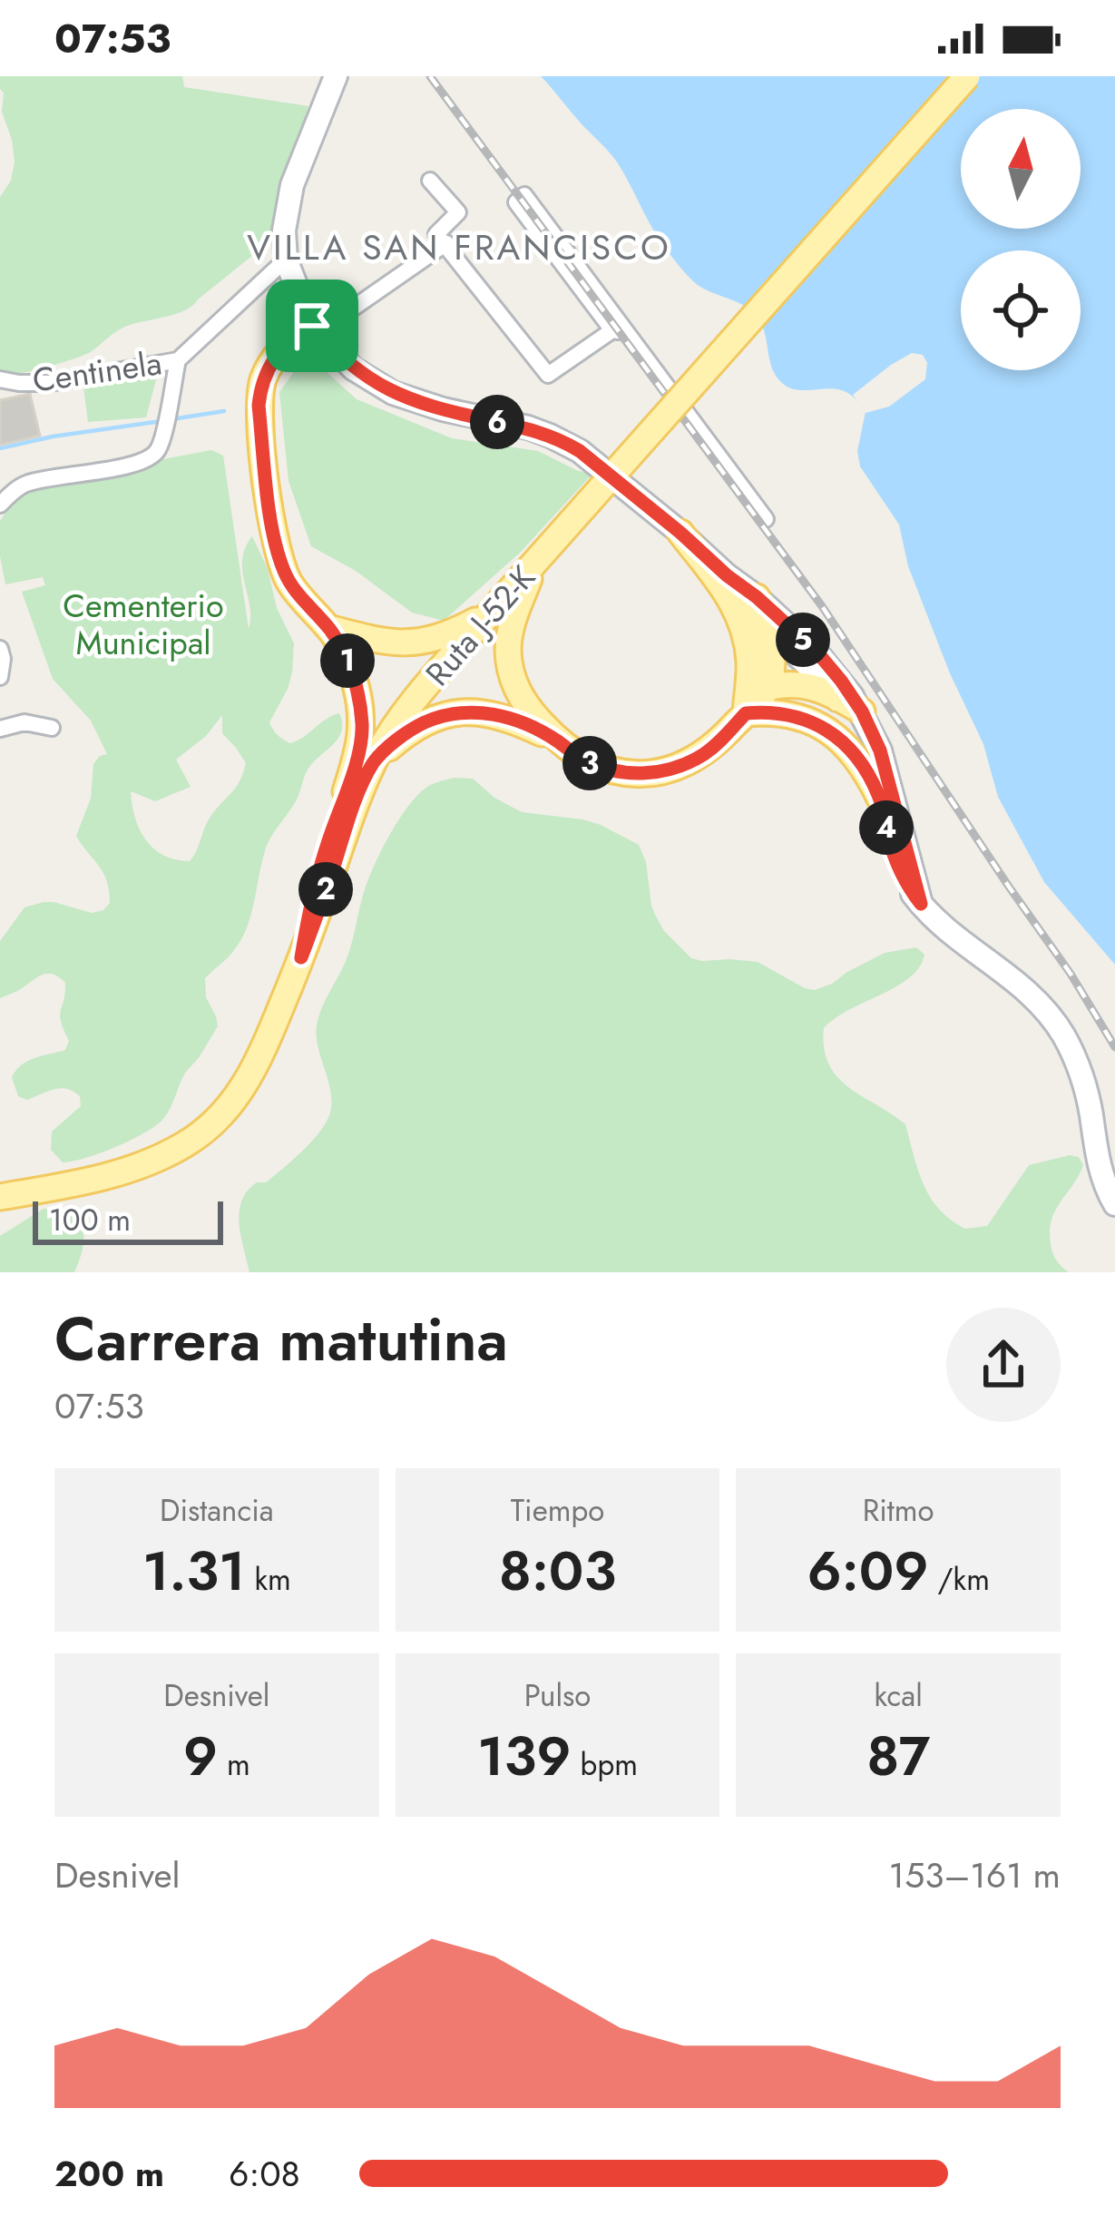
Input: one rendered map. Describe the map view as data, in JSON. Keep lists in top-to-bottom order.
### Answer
{
  "streets": {
    "main road": ["Ruta J-52-K"],
    "street": ["Centinela"]
  },
  "districts": ["VILLA SAN FRANCISCO"],
  "parks": ["Cementerio Municipal"],
  "scale_bar": "100 m",
  "north": "top",
  "page": {
    "status": "07:53",
    "pins": [
      "6",
      "5",
      "1",
      "3",
      "4",
      "2"
    ],
    "scale": "100 m",
    "heading": ["Carrera matutina", "07:53"],
    "stats": [
      ["Distancia", "1.31 km"],
      ["Tiempo", "8:03"],
      ["Ritmo", "6:09 /km"],
      ["Desnivel", "9 m"],
      ["Pulso", "139 bpm"],
      ["kcal", "87"]
    ],
    "chart": ["Desnivel", "153–161 m"],
    "list": [
      {
        "name": "200 m",
        "note": "6:08"
      }
    ]
  }
}
